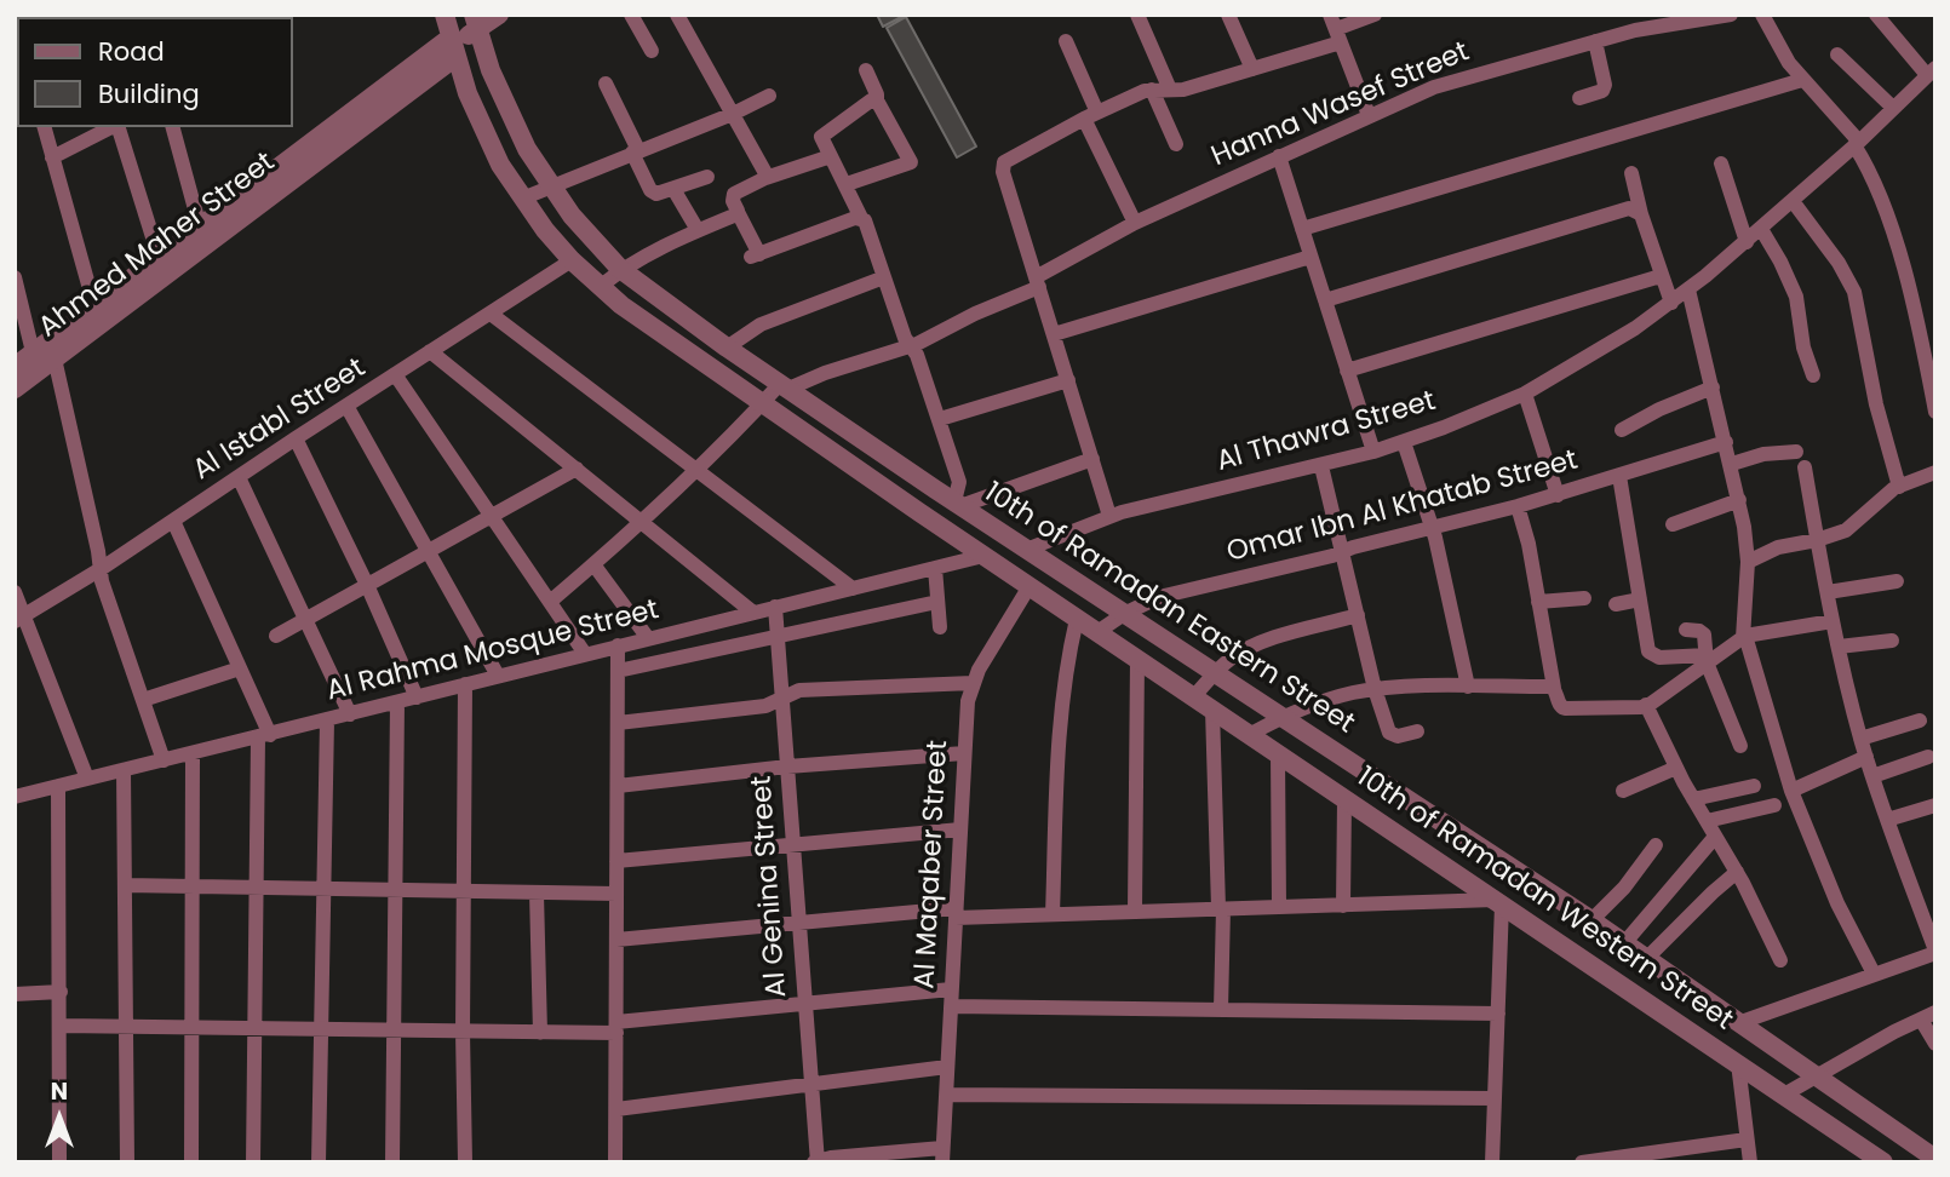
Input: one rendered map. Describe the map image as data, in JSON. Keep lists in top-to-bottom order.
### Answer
{
  "streets": {
    "street": [
      "Hanna Wasef Street",
      "Ahmed Maher Street",
      "Al Istabl Street",
      "Al Thawra Street",
      "Omar Ibn Al Khatab Street",
      "10th of Ramadan Eastern Street",
      "Al Rahma Mosque Street",
      "Al Maqaber Street",
      "Al Genina Street",
      "10th of Ramadan Western Street"
    ]
  },
  "crossings": [
    ["Hanna Wasef Street", "10th of Ramadan Eastern Street"],
    ["Ahmed Maher Street", "10th of Ramadan Eastern Street"],
    ["Ahmed Maher Street", "10th of Ramadan Western Street"],
    ["Al Istabl Street", "10th of Ramadan Western Street"],
    ["Al Thawra Street", "10th of Ramadan Eastern Street"],
    ["Omar Ibn Al Khatab Street", "10th of Ramadan Eastern Street"],
    ["Omar Ibn Al Khatab Street", "10th of Ramadan Western Street"],
    ["Al Rahma Mosque Street", "Al Genina Street"],
    ["Al Rahma Mosque Street", "10th of Ramadan Western Street"],
    ["Al Maqaber Street", "10th of Ramadan Western Street"]
  ],
  "legend": ["Road", "Building"],
  "north": "top"
}
